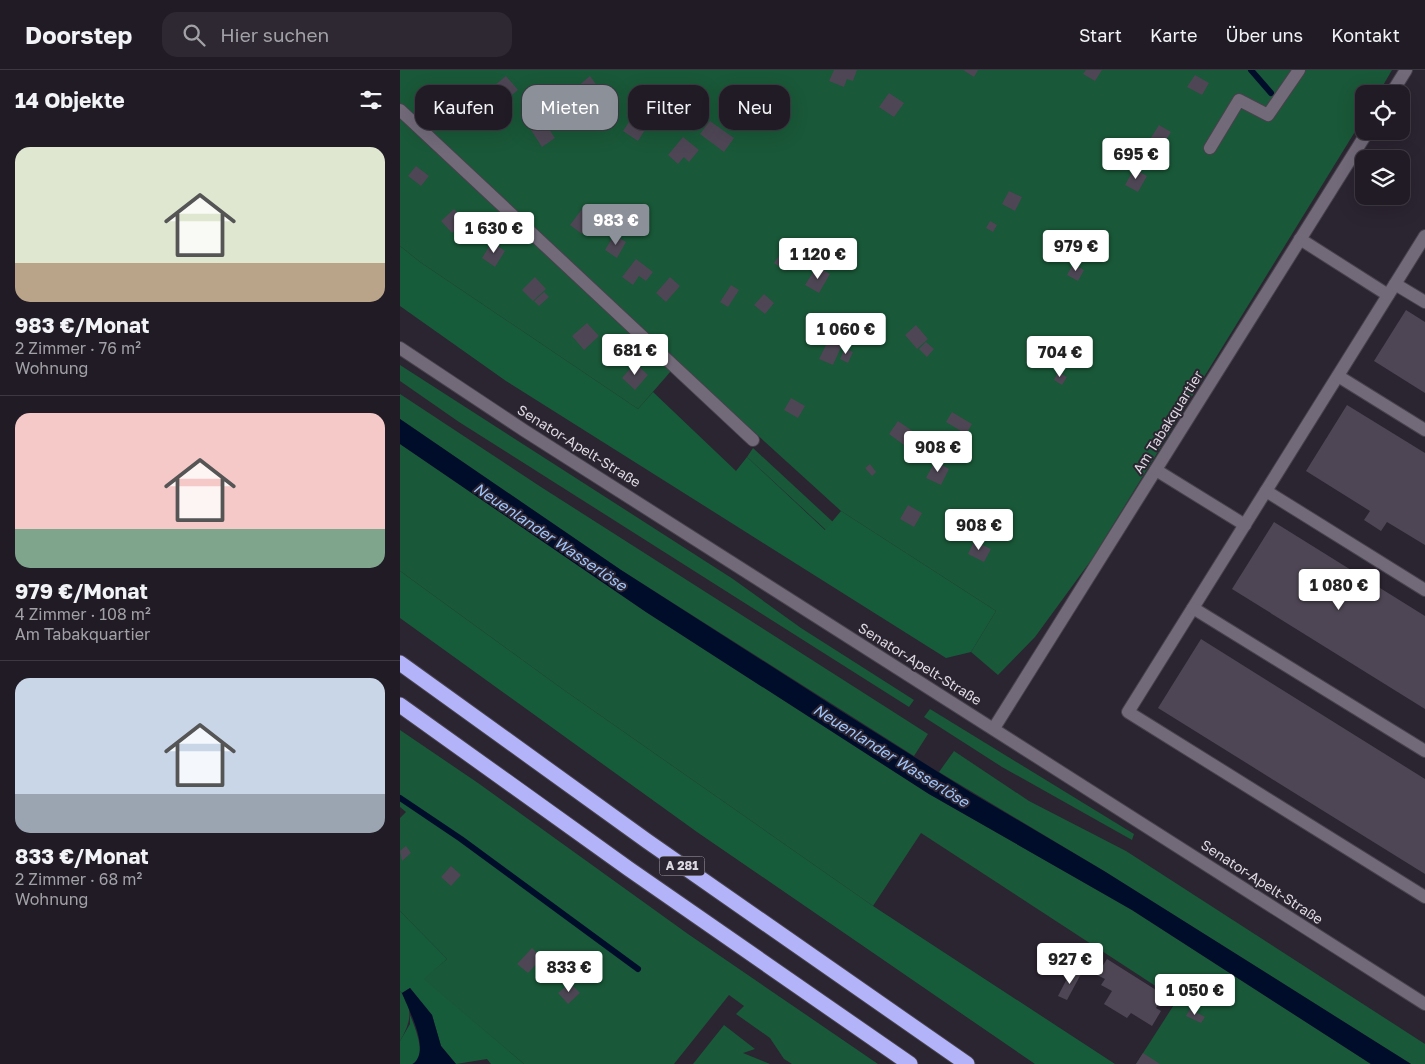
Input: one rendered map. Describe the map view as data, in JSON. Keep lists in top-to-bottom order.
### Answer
{
  "streets": {
    "highway": ["A 281"],
    "street": ["Am Tabakquartier", "Senator-Apelt-Straße"]
  },
  "crossings": [
    ["Am Tabakquartier", "Senator-Apelt-Straße"]
  ],
  "water": ["Neuenlander Wasserlöse"],
  "page": {
    "header": "Doorstep",
    "search": "Hier suchen",
    "nav": [
      "Start",
      "Karte",
      "Über uns",
      "Kontakt"
    ],
    "heading": "14 Objekte",
    "chip": [
      "Kaufen",
      "Mieten",
      "Filter",
      "Neu"
    ],
    "list": [
      {
        "name": "983 €/Monat",
        "note": "2 Zimmer · 76 m² · Wohnung"
      },
      {
        "name": "979 €/Monat",
        "note": "4 Zimmer · 108 m² · Am Tabakquartier"
      },
      {
        "name": "833 €/Monat",
        "note": "2 Zimmer · 68 m² · Wohnung"
      }
    ],
    "price": [
      "695 €",
      "983 €",
      "1 630 €",
      "979 €",
      "1 120 €",
      "1 060 €",
      "681 €",
      "704 €",
      "908 €",
      "908 €",
      "1 080 €",
      "927 €",
      "833 €",
      "1 050 €"
    ]
  }
}
